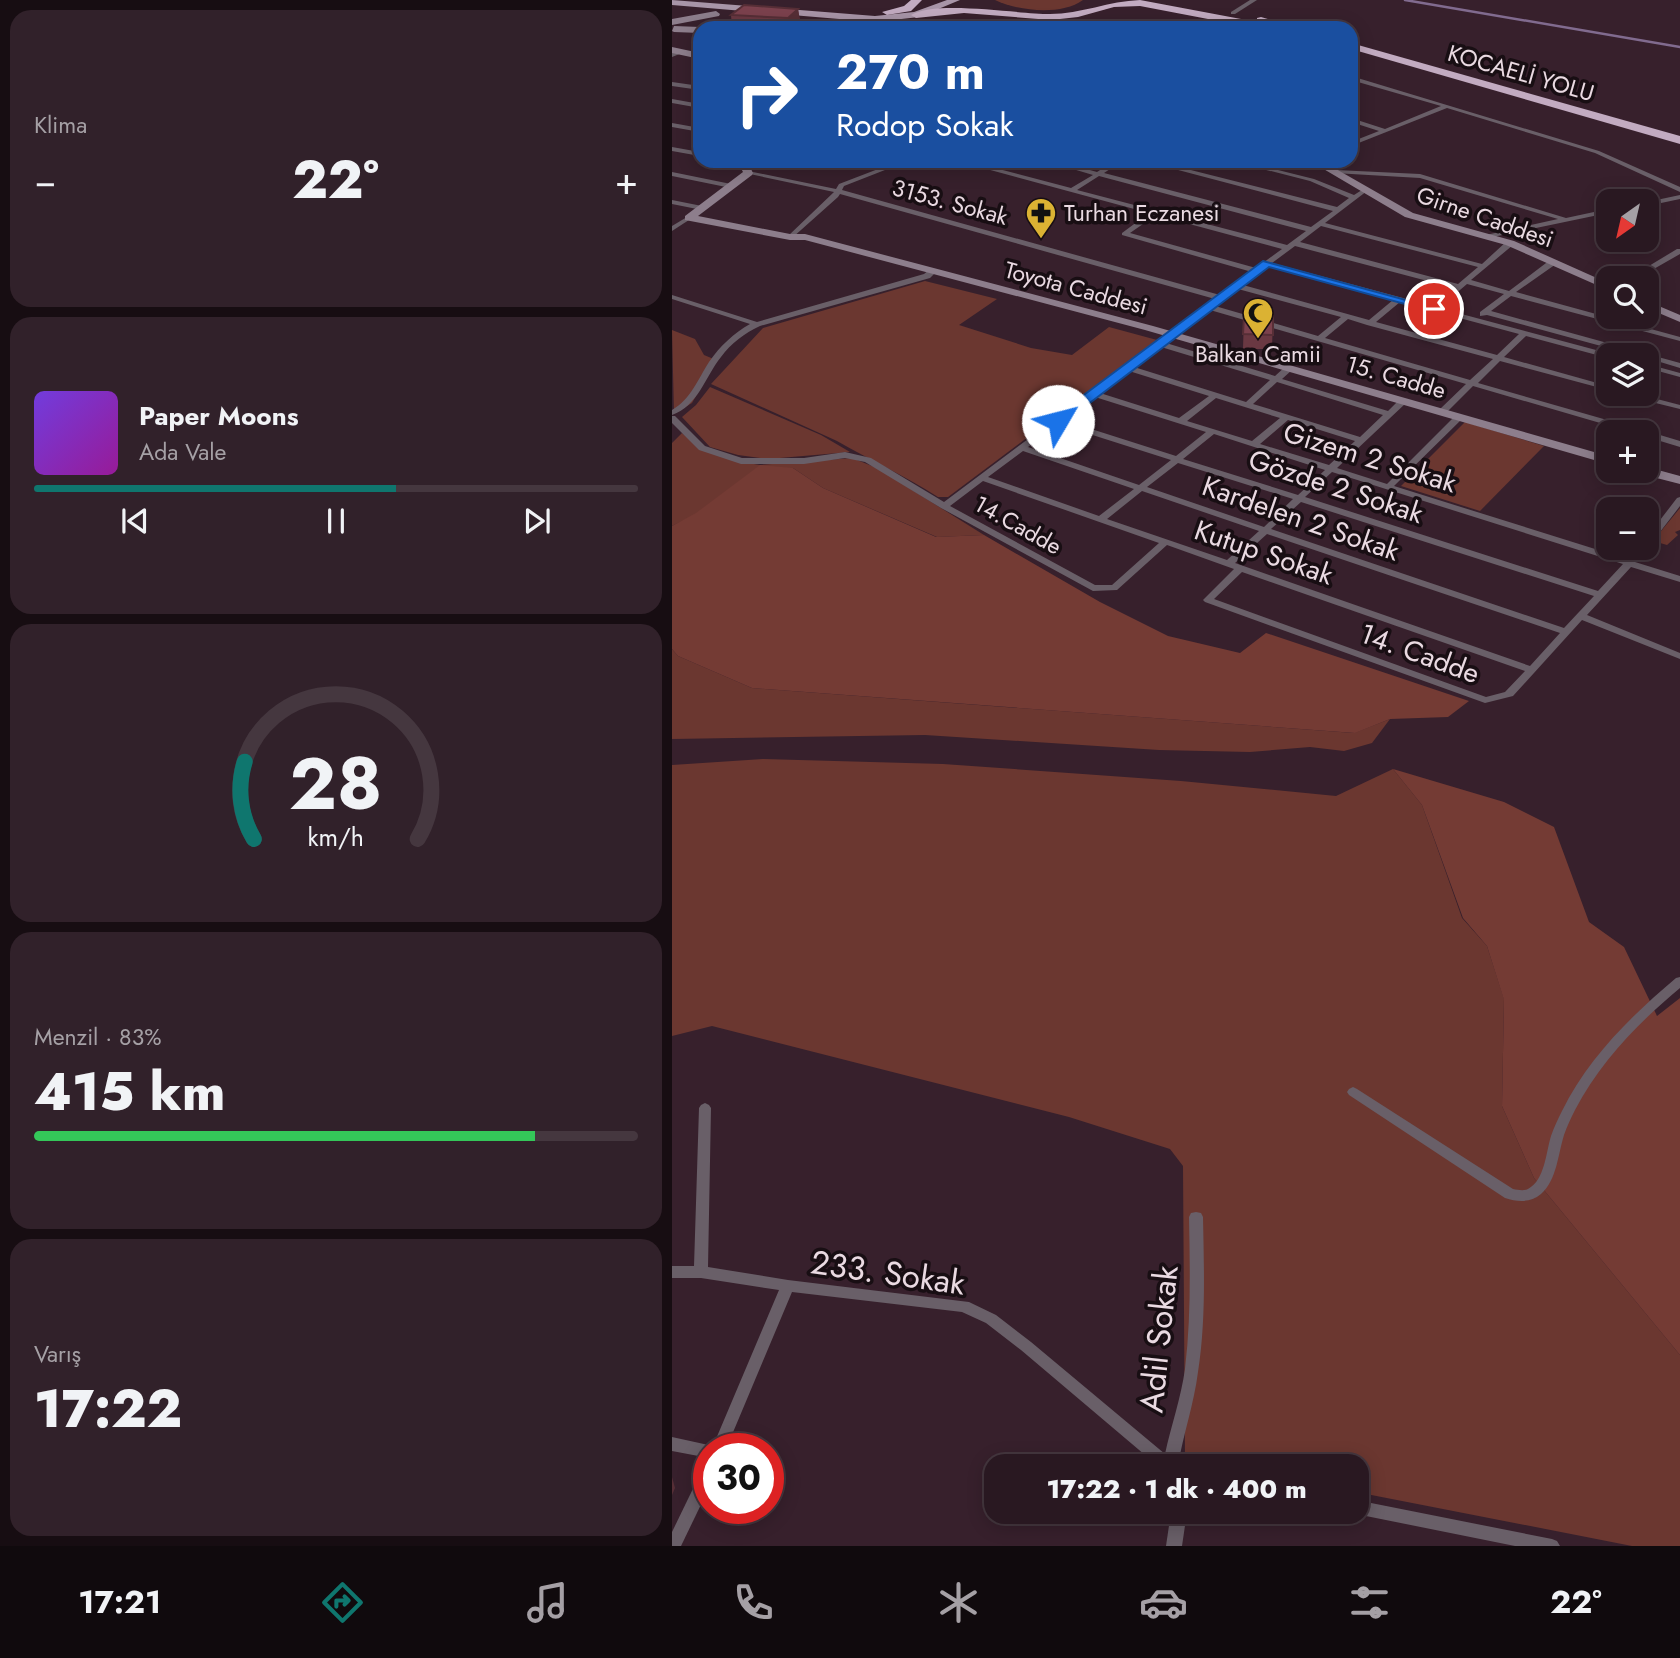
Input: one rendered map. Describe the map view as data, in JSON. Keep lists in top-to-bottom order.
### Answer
{
  "streets": {
    "highway": ["KOCAELİ YOLU"],
    "street": [
      "3153. Sokak",
      "Girne Caddesi",
      "Toyota Caddesi",
      "15. Cadde",
      "Gizem 2 Sokak",
      "Gözde 2 Sokak",
      "Kardelen 2 Sokak",
      "14.Cadde",
      "Kutup Sokak",
      "14. Cadde",
      "233. Sokak",
      "Adil Sokak"
    ]
  },
  "crossings": [
    ["3153. Sokak", "14.Cadde"],
    ["Girne Caddesi", "14.Cadde"],
    ["Toyota Caddesi", "15. Cadde"],
    ["Toyota Caddesi", "14.Cadde"],
    ["15. Cadde", "14.Cadde"],
    ["Gizem 2 Sokak", "14.Cadde"],
    ["Gizem 2 Sokak", "14. Cadde"],
    ["Gözde 2 Sokak", "14.Cadde"],
    ["Gözde 2 Sokak", "14. Cadde"],
    ["Kardelen 2 Sokak", "14.Cadde"],
    ["Kardelen 2 Sokak", "14. Cadde"],
    ["14.Cadde", "Kutup Sokak"],
    ["Kutup Sokak", "14. Cadde"]
  ],
  "places": {
    "pharmacy": ["Turhan Eczanesi"],
    "mosque": ["Balkan Camii"]
  },
  "north": "bottom left",
  "page": {
    "tile": [
      "Klima",
      ["Menzil · 83%", "415 km"],
      ["Varış", "17:22"]
    ],
    "turn": ["270 m", "Rodop Sokak"],
    "heat": ["−", "22°", "+"],
    "map_buttons": ["+", "−"],
    "song": ["Paper Moons", "Ada Vale"],
    "limit": "30",
    "trip": "17:22 · 1 dk · 400 m",
    "tabs": ["17:21", "22°"],
    "gauge": ["28", "km/h"]
  }
}
